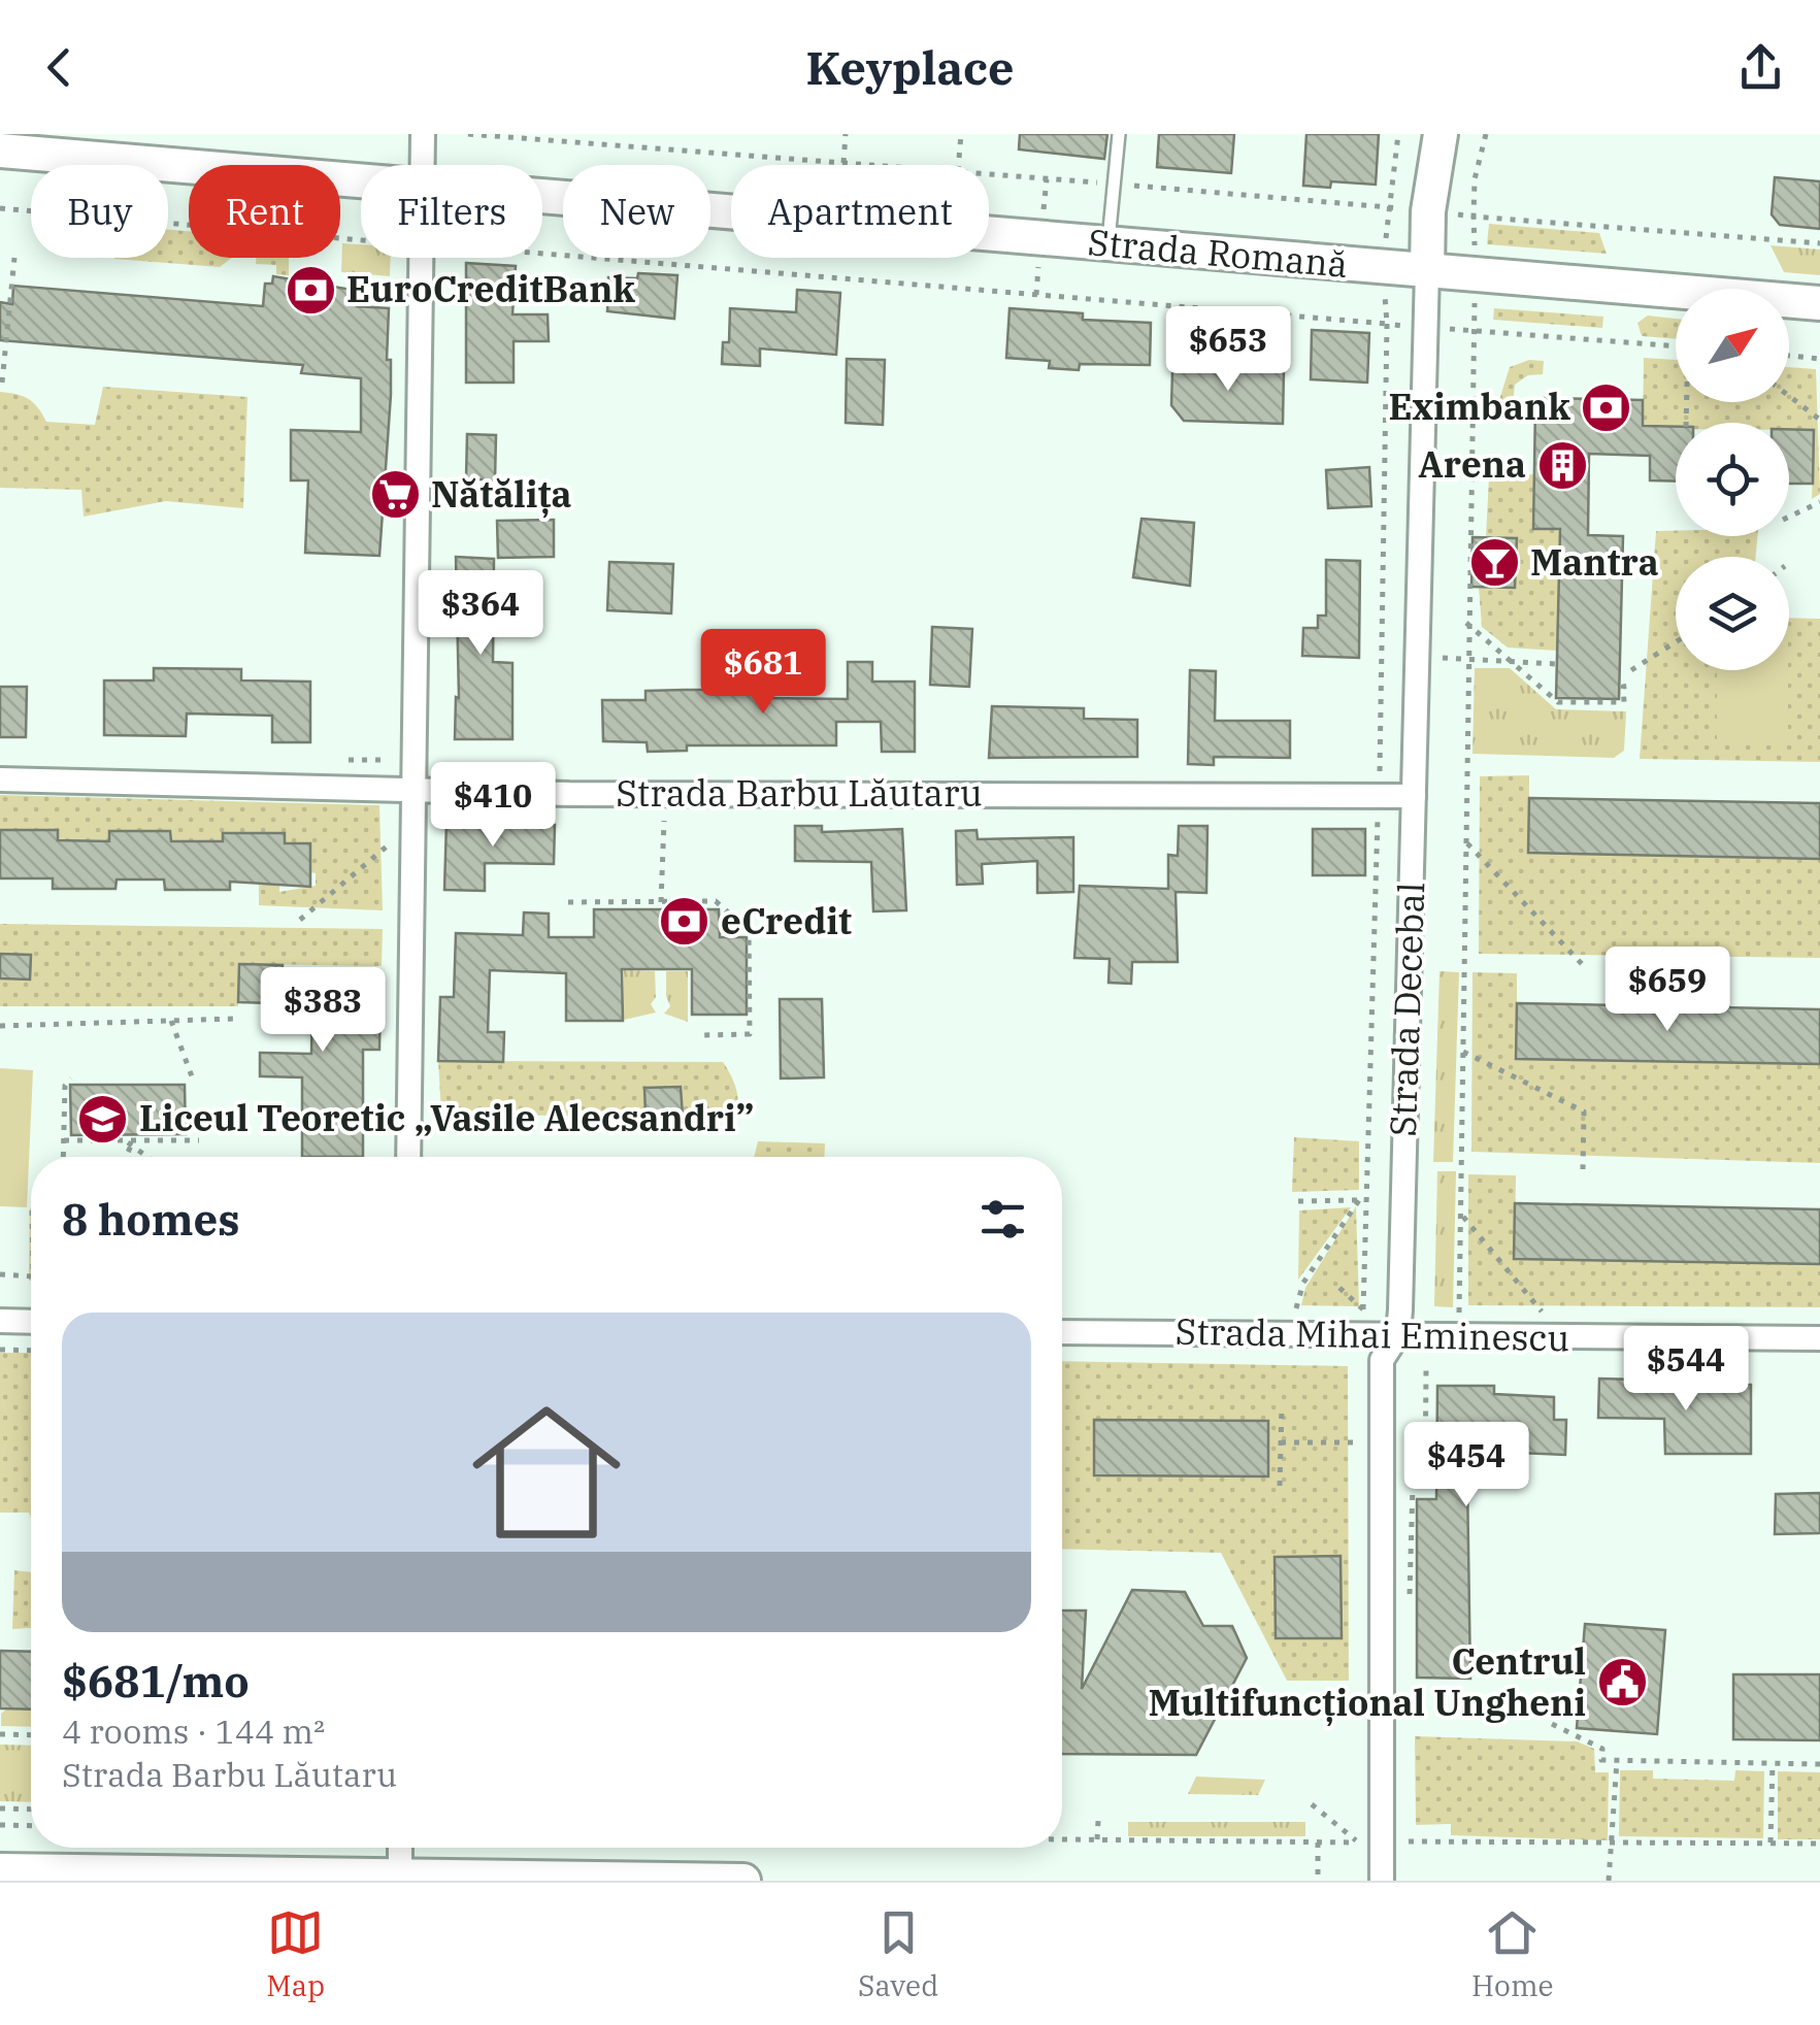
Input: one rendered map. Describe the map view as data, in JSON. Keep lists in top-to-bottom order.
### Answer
{
  "streets": {
    "main road": ["Strada Romană", "Strada Decebal"],
    "street": ["Strada Barbu Lăutaru", "Strada Mihai Eminescu"]
  },
  "crossings": [
    ["Strada Romană", "Strada Decebal"],
    ["Strada Barbu Lăutaru", "Strada Decebal"],
    ["Strada Decebal", "Strada Mihai Eminescu"]
  ],
  "places": {
    "bank": ["EuroCreditBank", "Eximbank", "eCredit"],
    "building": ["Arena"],
    "supermarket": ["Nătălița"],
    "bar": ["Mantra"],
    "school or university": ["Liceul Teoretic „Vasile Alecsandri”"],
    "public building": ["Centrul Multifuncțional Ungheni"]
  },
  "north": "top right",
  "page": {
    "header": "Keyplace",
    "chip": [
      "Buy",
      "Rent",
      "Filters",
      "New",
      "Apartment"
    ],
    "price": [
      "$653",
      "$364",
      "$681",
      "$410",
      "$659",
      "$383",
      "$544",
      "$454"
    ],
    "heading": "8 homes",
    "list": [
      {
        "name": "$681/mo",
        "note": "4 rooms · 144 m² · Strada Barbu Lăutaru"
      }
    ],
    "tabs": ["Map", "Saved", "Home"]
  }
}
